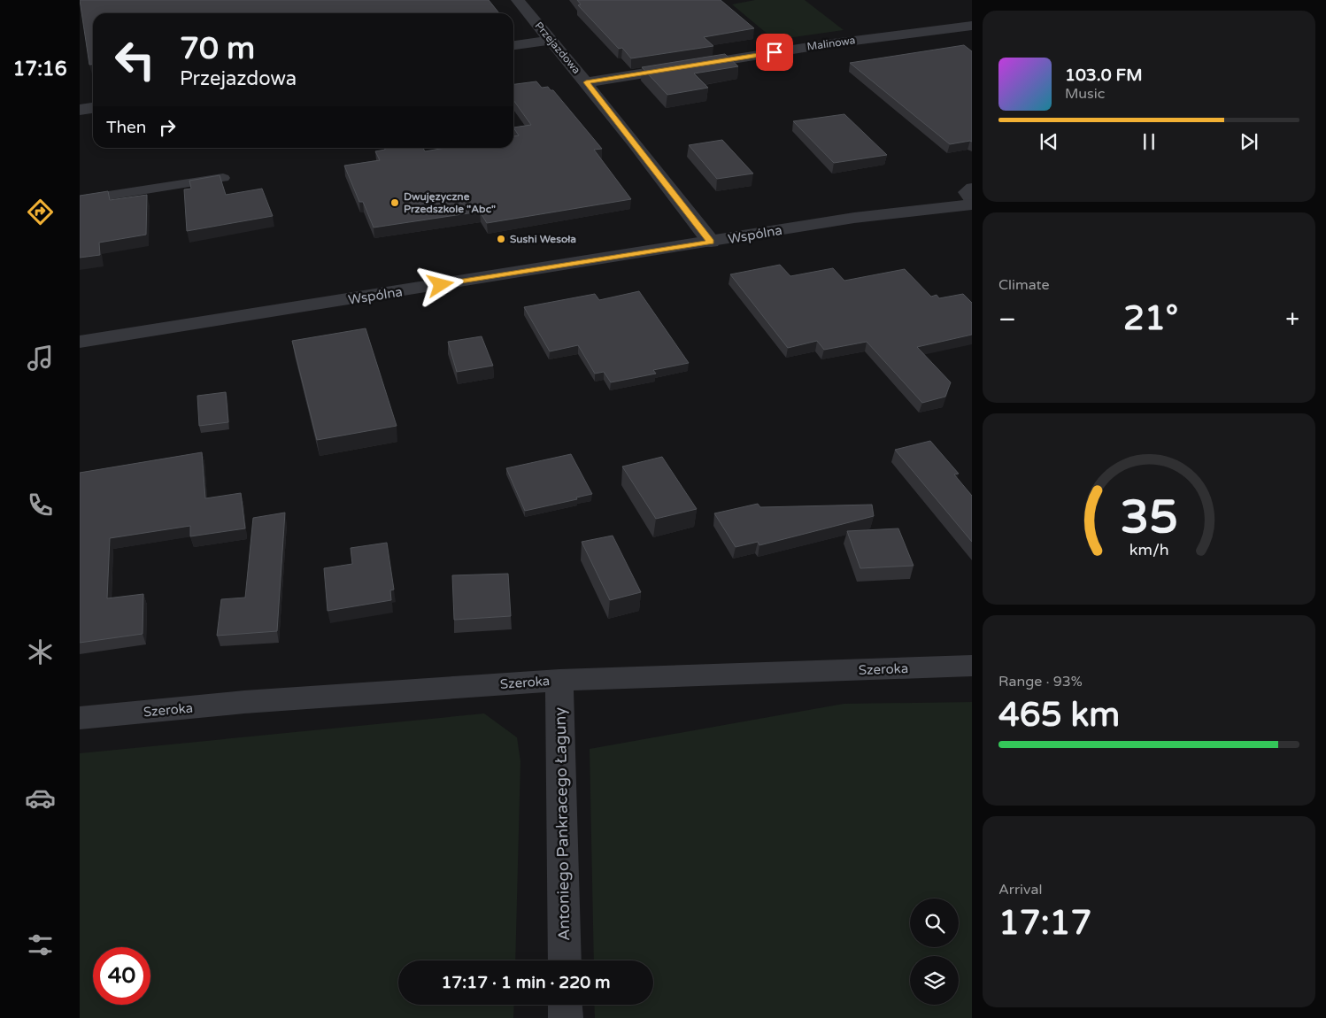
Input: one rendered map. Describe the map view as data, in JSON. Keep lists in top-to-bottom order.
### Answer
{
  "streets": {
    "street": [
      "Malinowa",
      "Przejazdowa",
      "Wspólna",
      "Szeroka",
      "Antoniego Pankracego Łaguny"
    ]
  },
  "crossings": [
    ["Malinowa", "Przejazdowa"],
    ["Przejazdowa", "Wspólna"],
    ["Szeroka", "Antoniego Pankracego Łaguny"]
  ],
  "places": ["Dwujęzyczne Przedszkole \"Abc\"", "Sushi Wesoła"],
  "page": {
    "tabs": "17:16",
    "turn": ["70 m", "Przejazdowa"],
    "song": ["103.0 FM", "Music"],
    "then": "Then",
    "tile": [
      "Climate",
      ["Range · 93%", "465 km"],
      ["Arrival", "17:17"]
    ],
    "heat": ["−", "21°", "+"],
    "limit": "40",
    "trip": "17:17 · 1 min · 220 m",
    "gauge": ["35", "km/h"]
  }
}
